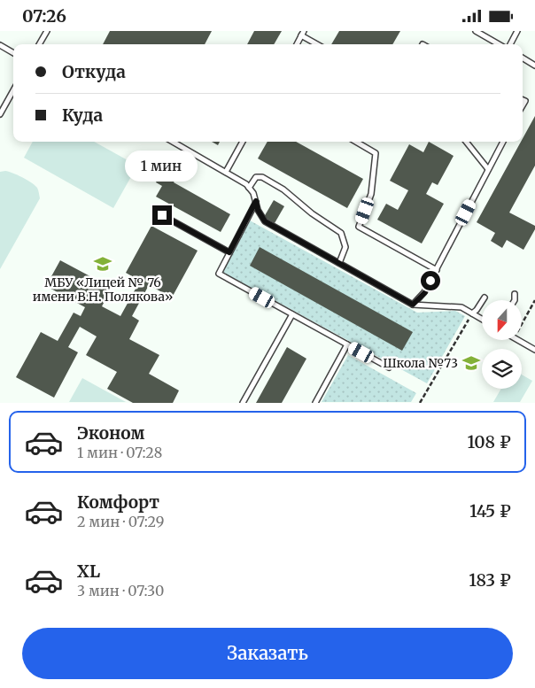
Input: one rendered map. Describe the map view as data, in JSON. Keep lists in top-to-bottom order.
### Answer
{
  "places": {
    "school or university": ["МБУ «Лицей № 76 имени В.Н. Полякова»", "Школа №73"]
  },
  "north": "bottom",
  "page": {
    "status": "07:26",
    "banner": ["Откуда", "Куда"],
    "bubble": "1 мин",
    "list": [
      {
        "name": "Эконом",
        "note": "1 мин · 07:28",
        "value": "108 ₽"
      },
      {
        "name": "Комфорт",
        "note": "2 мин · 07:29",
        "value": "145 ₽"
      },
      {
        "name": "XL",
        "note": "3 мин · 07:30",
        "value": "183 ₽"
      }
    ],
    "buttons": "Заказать"
  }
}
